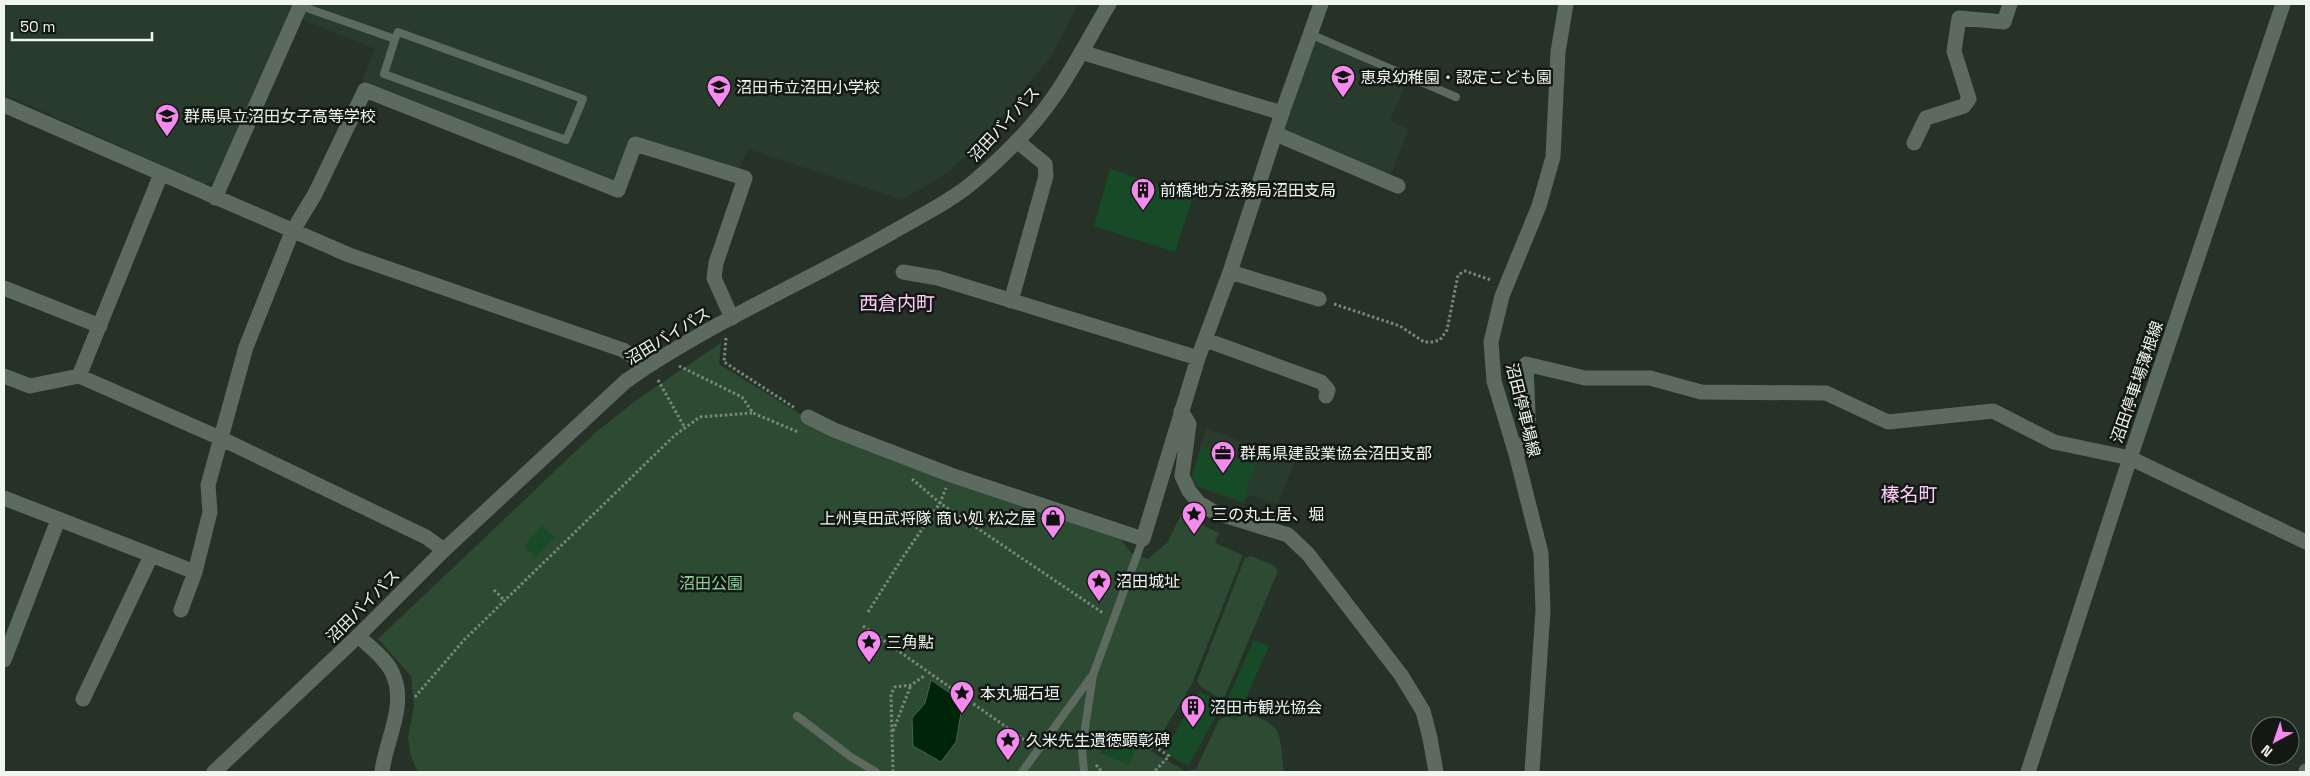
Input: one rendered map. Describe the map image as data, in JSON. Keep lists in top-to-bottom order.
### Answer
{
  "streets": {
    "street": ["沼田バイパス", "沼田停車場薄根線", "沼田停車場線"]
  },
  "districts": ["西倉内町", "榛名町"],
  "parks": ["沼田公園"],
  "places": {
    "school or university": ["恵泉幼稚園・認定こども園", "沼田市立沼田小学校", "群馬県立沼田女子高等学校"],
    "building": ["前橋地方法務局沼田支局", "沼田市観光協会"],
    "office": ["群馬県建設業協会沼田支部"],
    "place": [
      "三の丸土居、堀",
      "沼田城址",
      "三角點",
      "本丸堀石垣",
      "久米先生遺徳顕彰碑"
    ],
    "shop": ["上州真田武将隊 商い処 松之屋"]
  },
  "scale_bar": "50 m",
  "north": "bottom left"
}
